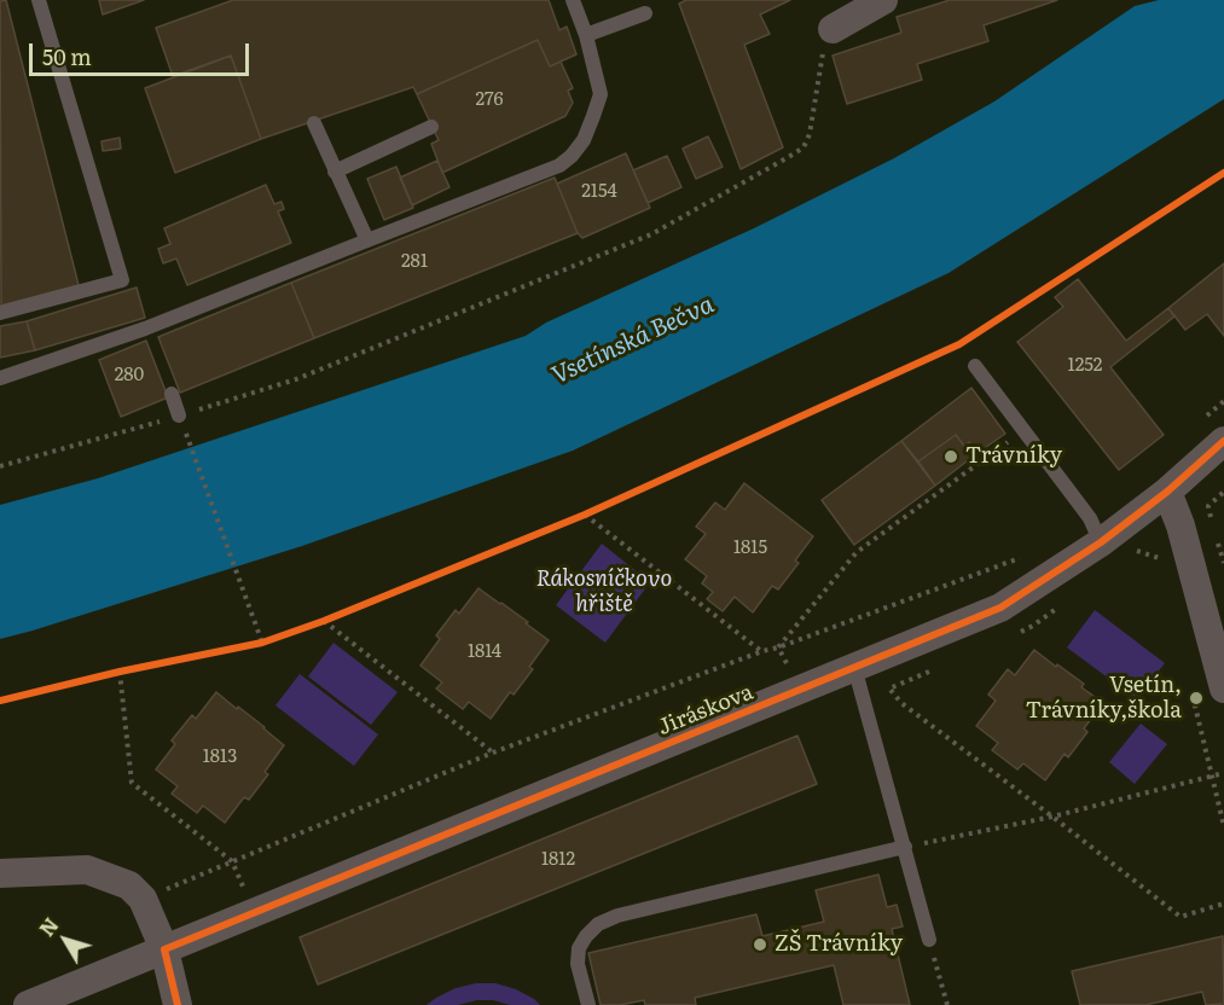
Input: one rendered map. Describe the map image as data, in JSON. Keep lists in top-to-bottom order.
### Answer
{
  "streets": {
    "street": ["Jiráskova"]
  },
  "water": ["Vsetínská Bečva"],
  "parks": ["Rákosníčkovo hřiště"],
  "places": ["Trávníky", "Vsetín, Trávníky,škola", "ZŠ Trávníky"],
  "house_numbers": [
    "276",
    "2154",
    "281",
    "1252",
    "280",
    "1815",
    "1814",
    "1813",
    "1812"
  ],
  "scale_bar": "50 m",
  "north": "top left"
}
